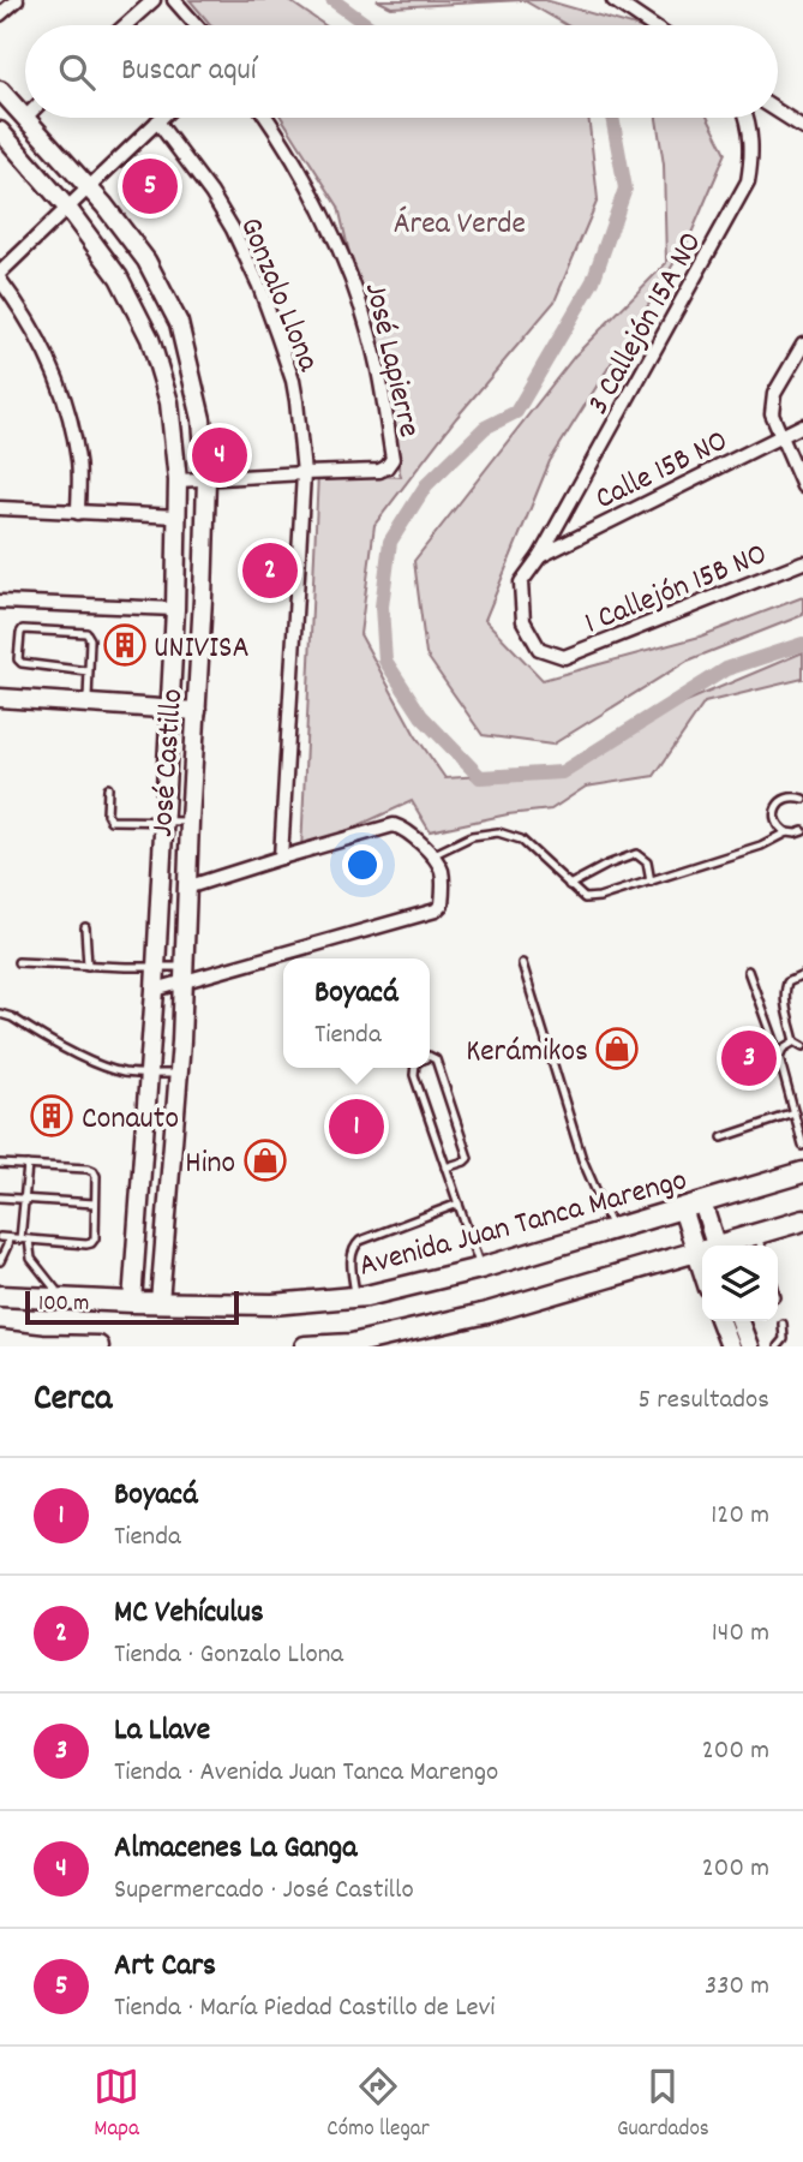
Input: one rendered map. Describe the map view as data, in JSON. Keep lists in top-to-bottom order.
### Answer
{
  "streets": {
    "main road": ["Avenida Juan Tanca Marengo"],
    "street": [
      "Gonzalo Llona",
      "3 Callejón 15A NO",
      "José Lapierre",
      "Calle 15B NO",
      "1 Callejón 15B NO",
      "José Castillo"
    ]
  },
  "crossings": [
    ["Gonzalo Llona", "José Lapierre"],
    ["3 Callejón 15A NO", "Calle 15B NO"],
    ["3 Callejón 15A NO", "1 Callejón 15B NO"],
    ["José Lapierre", "José Castillo"],
    ["José Castillo", "Avenida Juan Tanca Marengo"]
  ],
  "parks": ["Área Verde"],
  "places": {
    "building": ["UNIVISA", "Conauto"],
    "shop": ["Kerámikos", "Hino"]
  },
  "scale_bar": "100 m",
  "page": {
    "search": "Buscar aquí",
    "pins": [
      "5",
      "4",
      "2",
      "3",
      "1"
    ],
    "popup": ["Boyacá", "Tienda"],
    "scale": "100 m",
    "heading": ["Cerca", "5 resultados"],
    "list": [
      {
        "mark": "1",
        "name": "Boyacá",
        "note": "Tienda",
        "value": "120 m"
      },
      {
        "mark": "2",
        "name": "MC Vehículus",
        "note": "Tienda · Gonzalo Llona",
        "value": "140 m"
      },
      {
        "mark": "3",
        "name": "La Llave",
        "note": "Tienda · Avenida Juan Tanca Marengo",
        "value": "200 m"
      },
      {
        "mark": "4",
        "name": "Almacenes La Ganga",
        "note": "Supermercado · José Castillo",
        "value": "200 m"
      },
      {
        "mark": "5",
        "name": "Art Cars",
        "note": "Tienda · María Piedad Castillo de Levi",
        "value": "330 m"
      }
    ],
    "nav": ["Mapa", "Cómo llegar", "Guardados"]
  }
}
